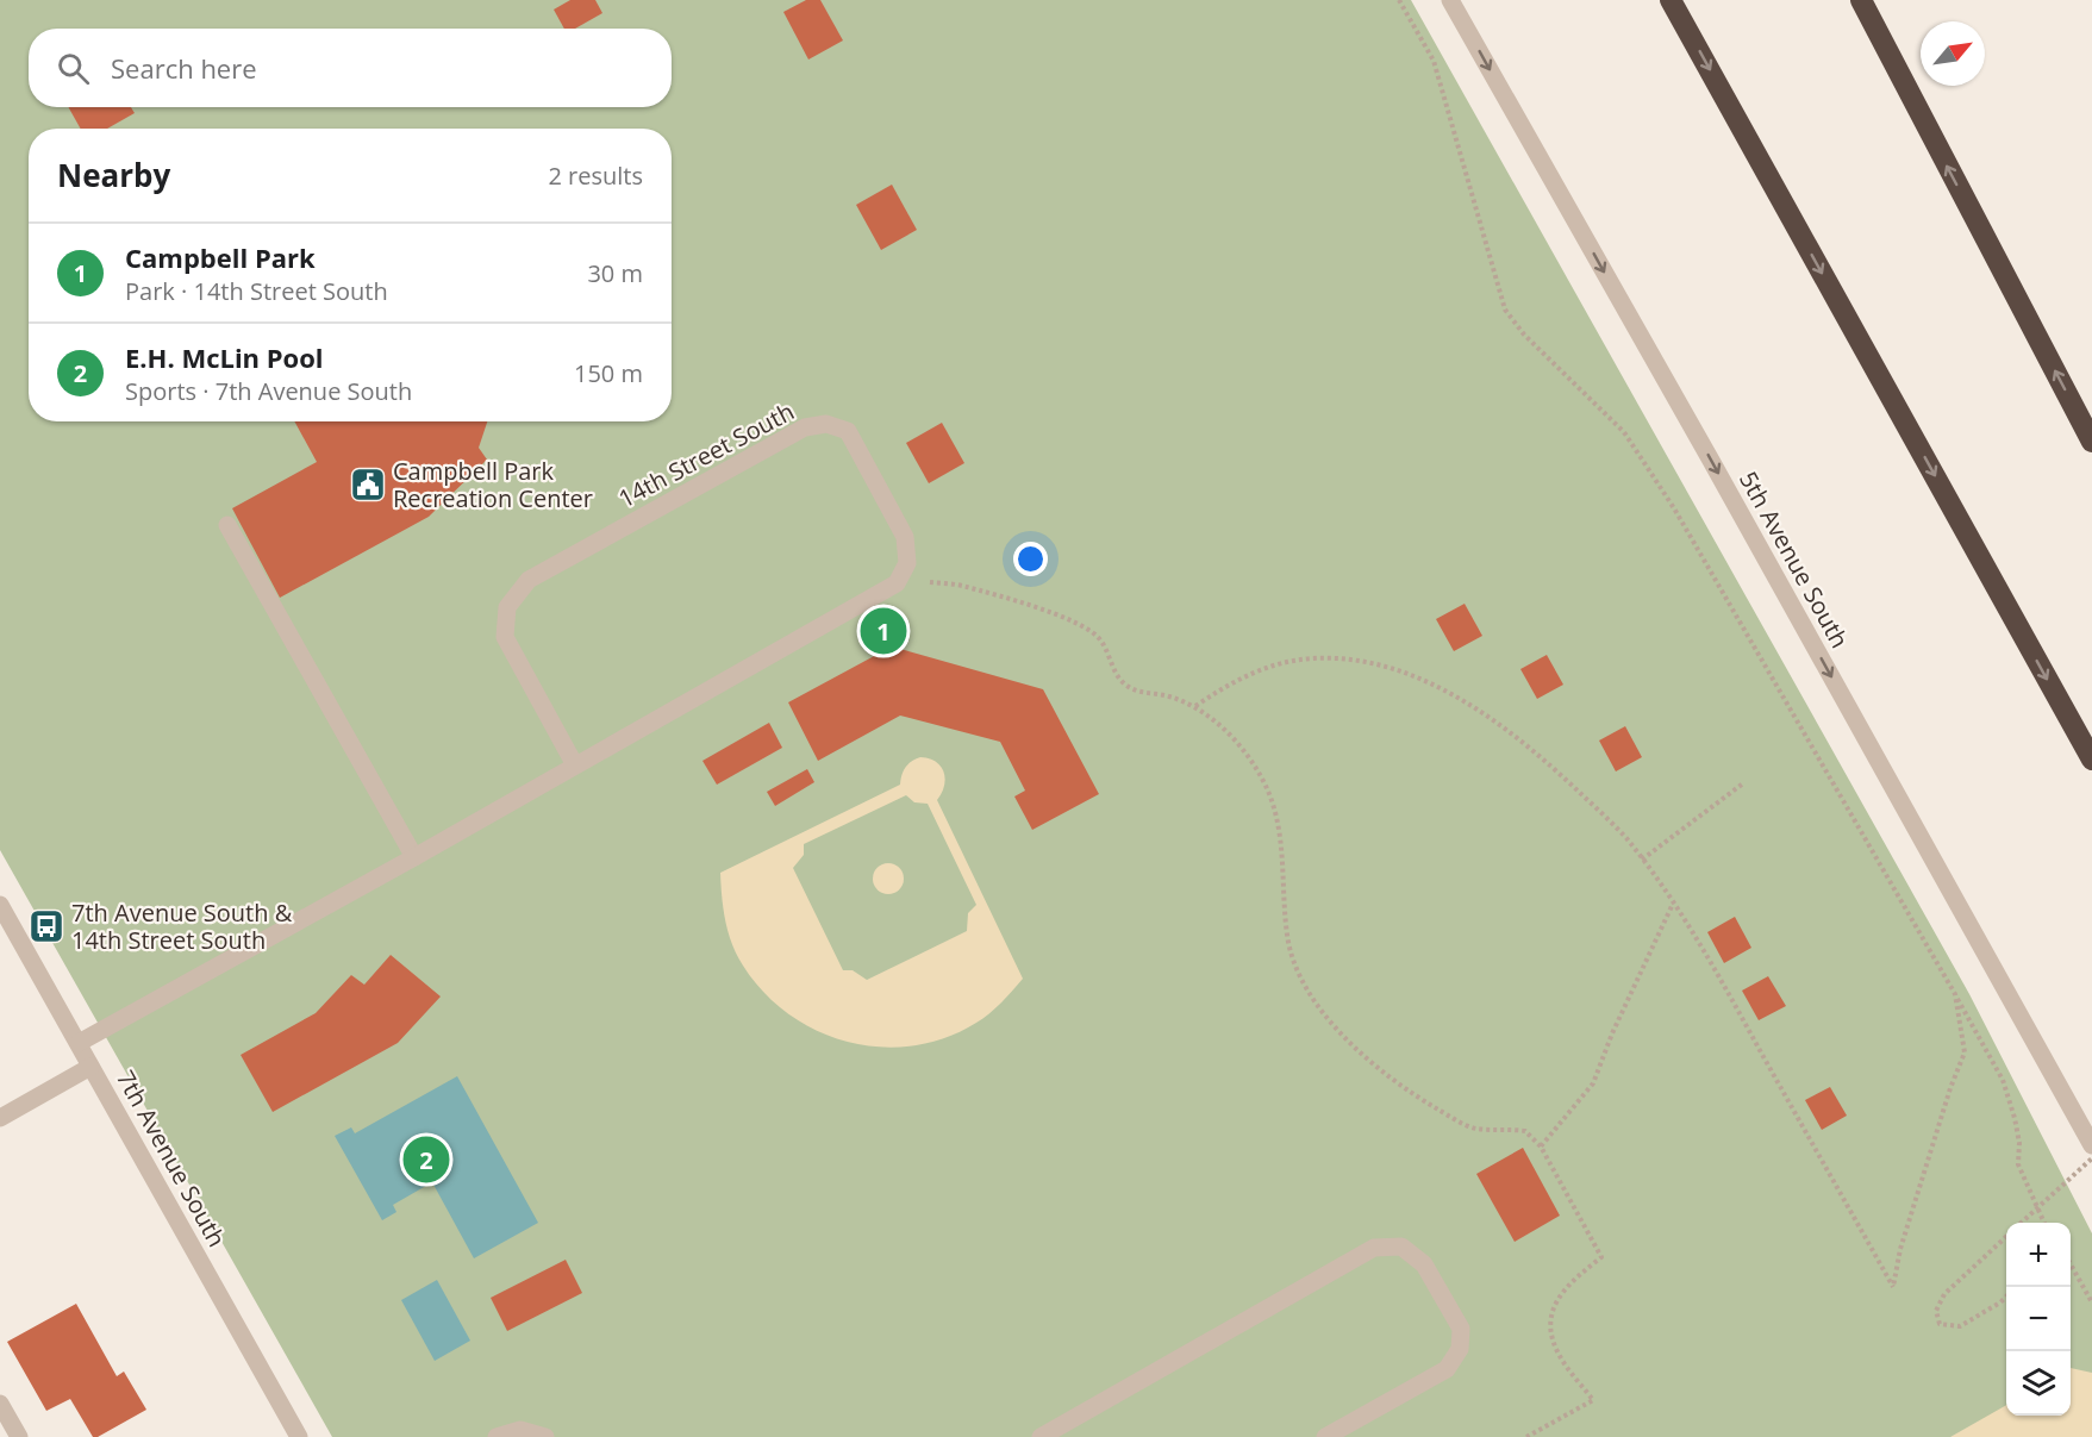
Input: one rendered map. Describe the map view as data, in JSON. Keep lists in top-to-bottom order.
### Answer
{
  "streets": {
    "street": ["14th Street South", "5th Avenue South", "7th Avenue South"]
  },
  "one_way": ["5th Avenue South"],
  "places": {
    "public building": ["Campbell Park Recreation Center"],
    "bus stop": ["7th Avenue South & 14th Street South"]
  },
  "north": "top right",
  "page": {
    "search": "Search here",
    "heading": ["Nearby", "2 results"],
    "list": [
      {
        "mark": "1",
        "name": "Campbell Park",
        "note": "Park · 14th Street South",
        "value": "30 m"
      },
      {
        "mark": "2",
        "name": "E.H. McLin Pool",
        "note": "Sports · 7th Avenue South",
        "value": "150 m"
      }
    ],
    "pins": ["1", "2"],
    "map_buttons": ["+", "−"]
  }
}
